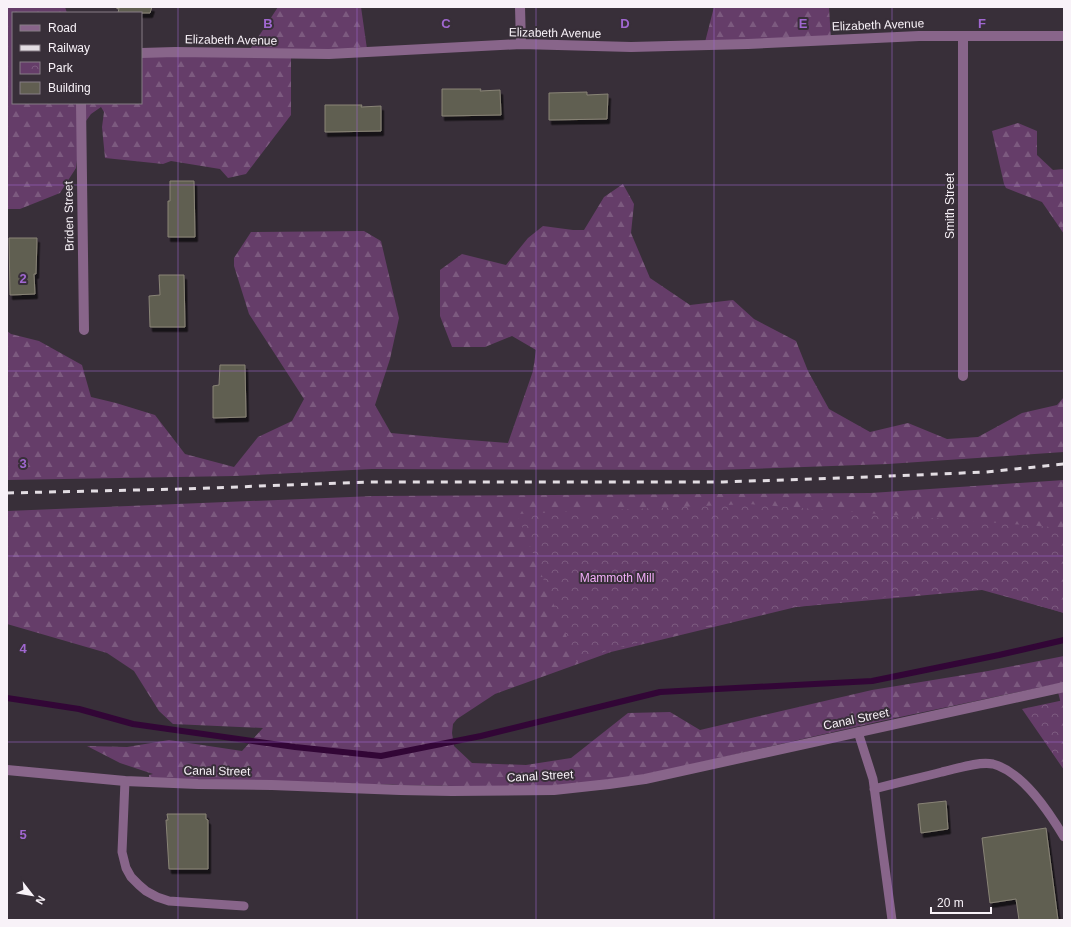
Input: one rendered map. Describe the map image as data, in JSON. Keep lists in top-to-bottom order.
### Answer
{
  "streets": {
    "street": [
      "Elizabeth Avenue",
      "Smith Street",
      "Briden Street",
      "Canal Street"
    ]
  },
  "crossings": [
    ["Elizabeth Avenue", "Smith Street"]
  ],
  "parks": ["Mammoth Mill"],
  "legend": [
    "Road",
    "Railway",
    "Park",
    "Building"
  ],
  "scale_bar": "20 m",
  "north": "bottom right",
  "grid": {
    "columns": [
      "B",
      "C",
      "D",
      "E",
      "F"
    ],
    "rows": [
      "2",
      "3",
      "4",
      "5"
    ]
  }
}
